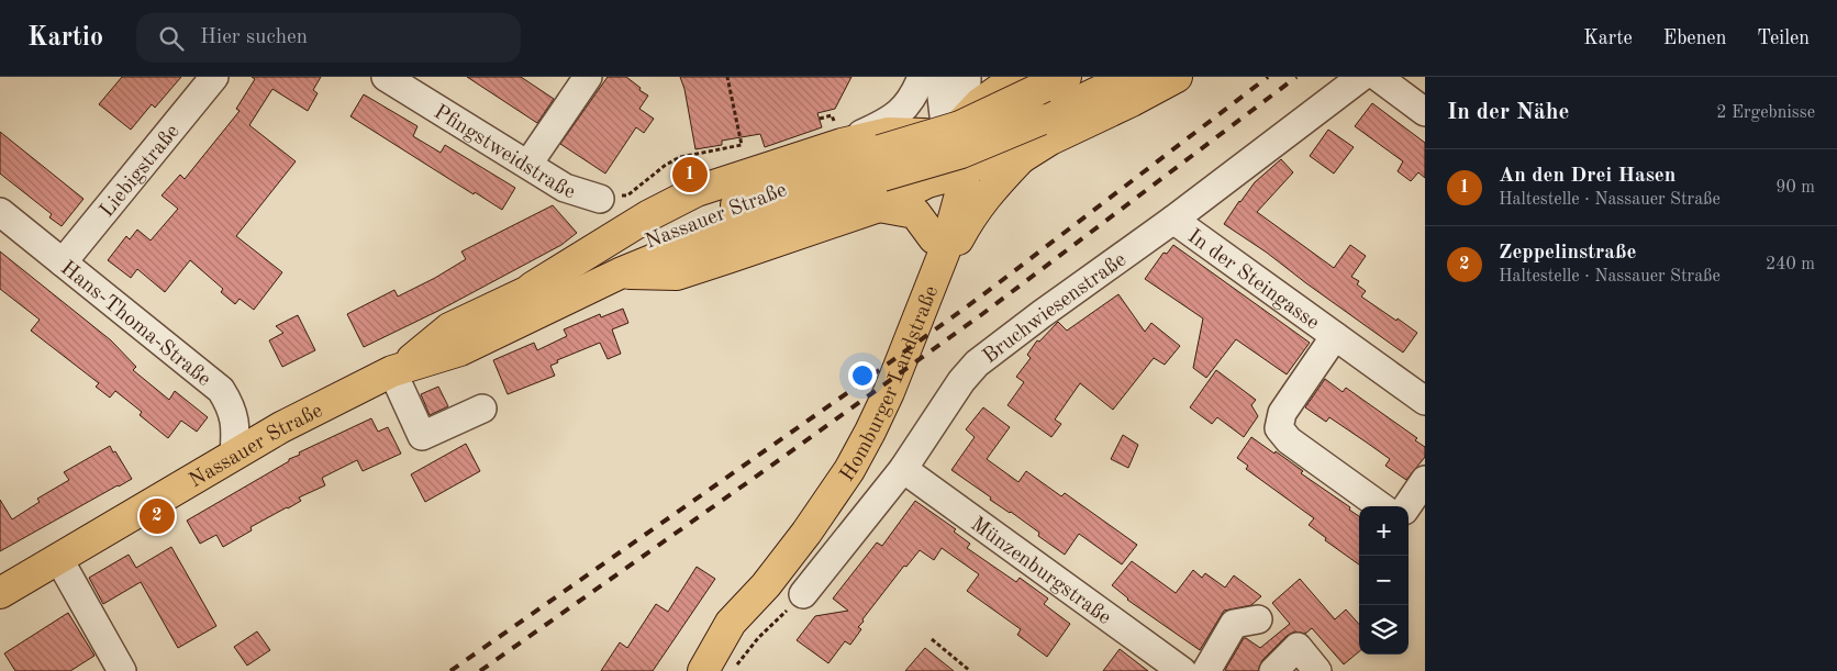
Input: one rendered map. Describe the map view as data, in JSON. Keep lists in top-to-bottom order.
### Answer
{
  "streets": {
    "main road": ["Nassauer Straße", "Homburger Landstraße"],
    "street": [
      "Pfingstweidstraße",
      "Liebigstraße",
      "In der Steingasse",
      "Bruchwiesenstraße",
      "Hans-Thoma-Straße",
      "Münzenburgstraße"
    ]
  },
  "crossings": [
    ["Liebigstraße", "Hans-Thoma-Straße"],
    ["Nassauer Straße", "Hans-Thoma-Straße"],
    ["In der Steingasse", "Bruchwiesenstraße"],
    ["Bruchwiesenstraße", "Münzenburgstraße"]
  ],
  "page": {
    "header": "Kartio",
    "search": "Hier suchen",
    "nav": ["Karte", "Ebenen", "Teilen"],
    "heading": ["In der Nähe", "2 Ergebnisse"],
    "list": [
      {
        "mark": "1",
        "name": "An den Drei Hasen",
        "note": "Haltestelle · Nassauer Straße",
        "value": "90 m"
      },
      {
        "mark": "2",
        "name": "Zeppelinstraße",
        "note": "Haltestelle · Nassauer Straße",
        "value": "240 m"
      }
    ],
    "pins": ["1", "2"],
    "map_buttons": ["+", "−"]
  }
}
